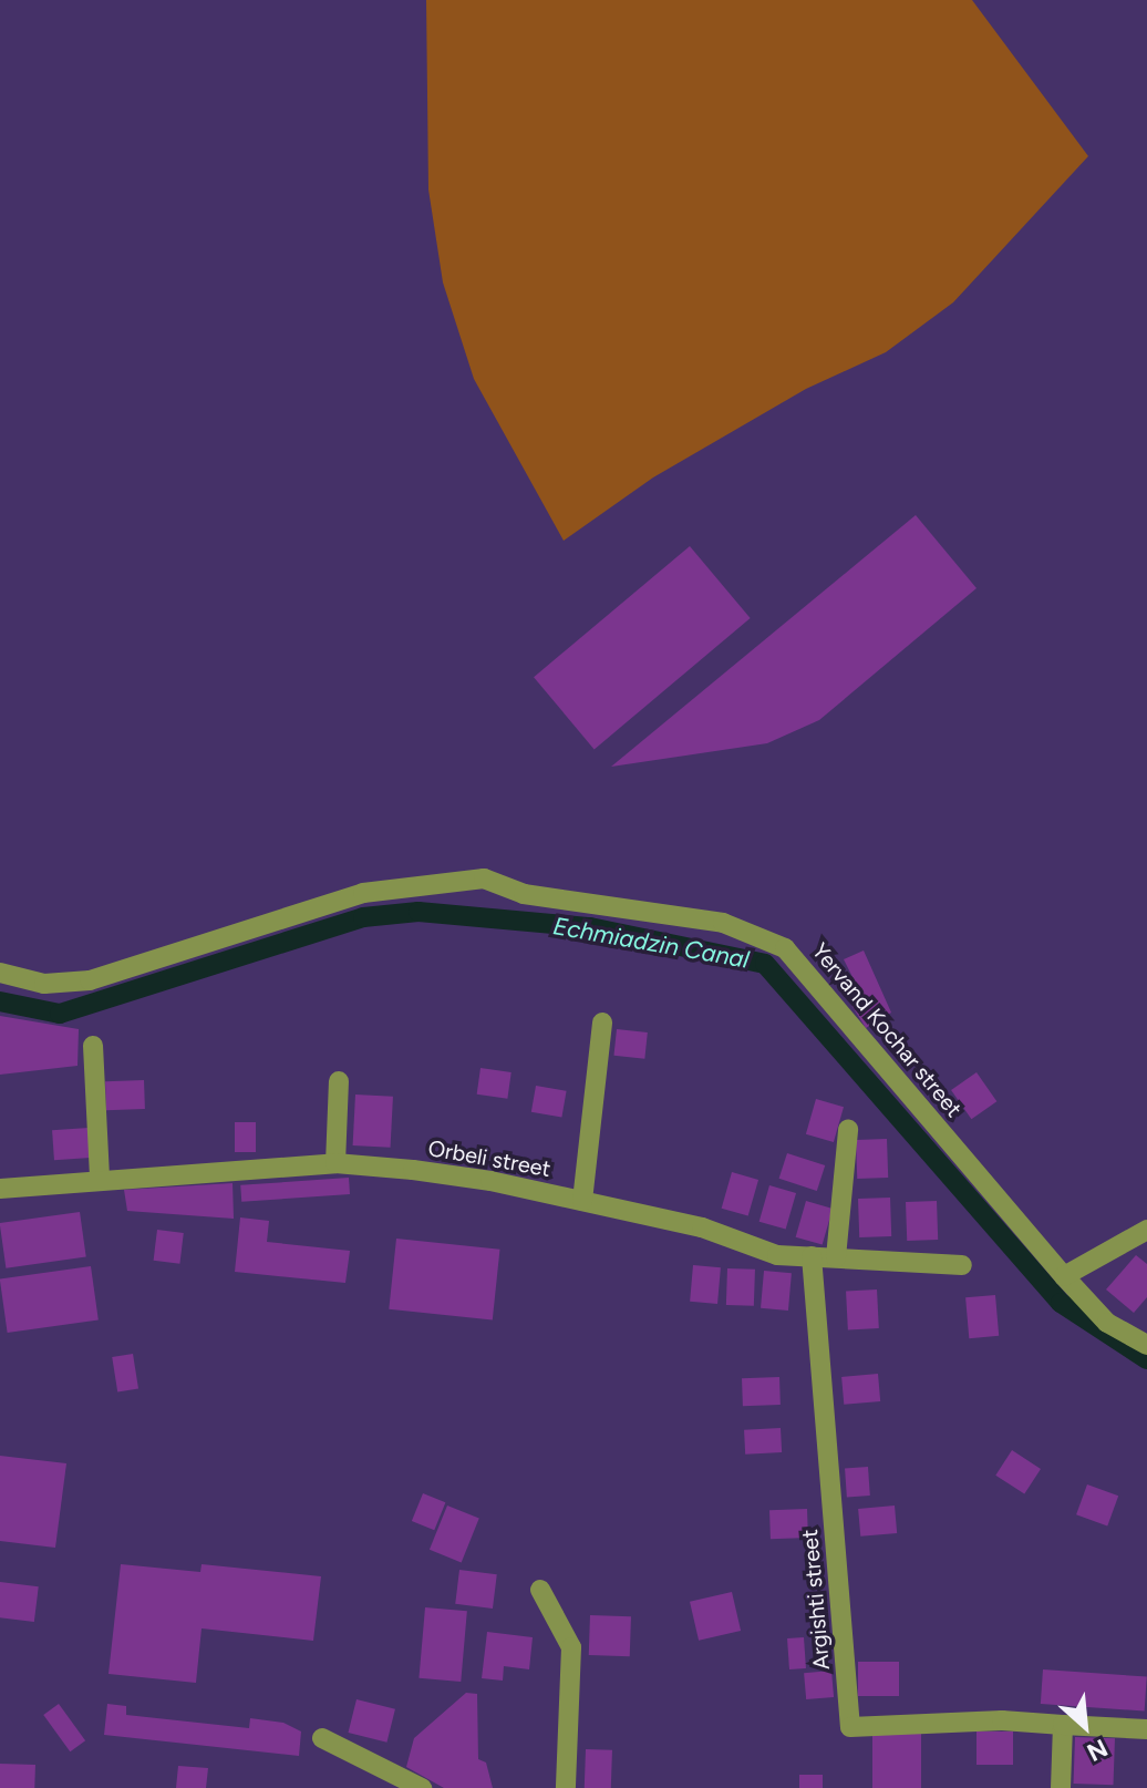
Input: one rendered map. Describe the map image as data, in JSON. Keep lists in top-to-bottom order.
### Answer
{
  "streets": {
    "street": ["Yervand Kochar street", "Orbeli street", "Argishti street"]
  },
  "crossings": [
    ["Orbeli street", "Argishti street"]
  ],
  "water": ["Echmiadzin Canal"],
  "north": "bottom right"
}
